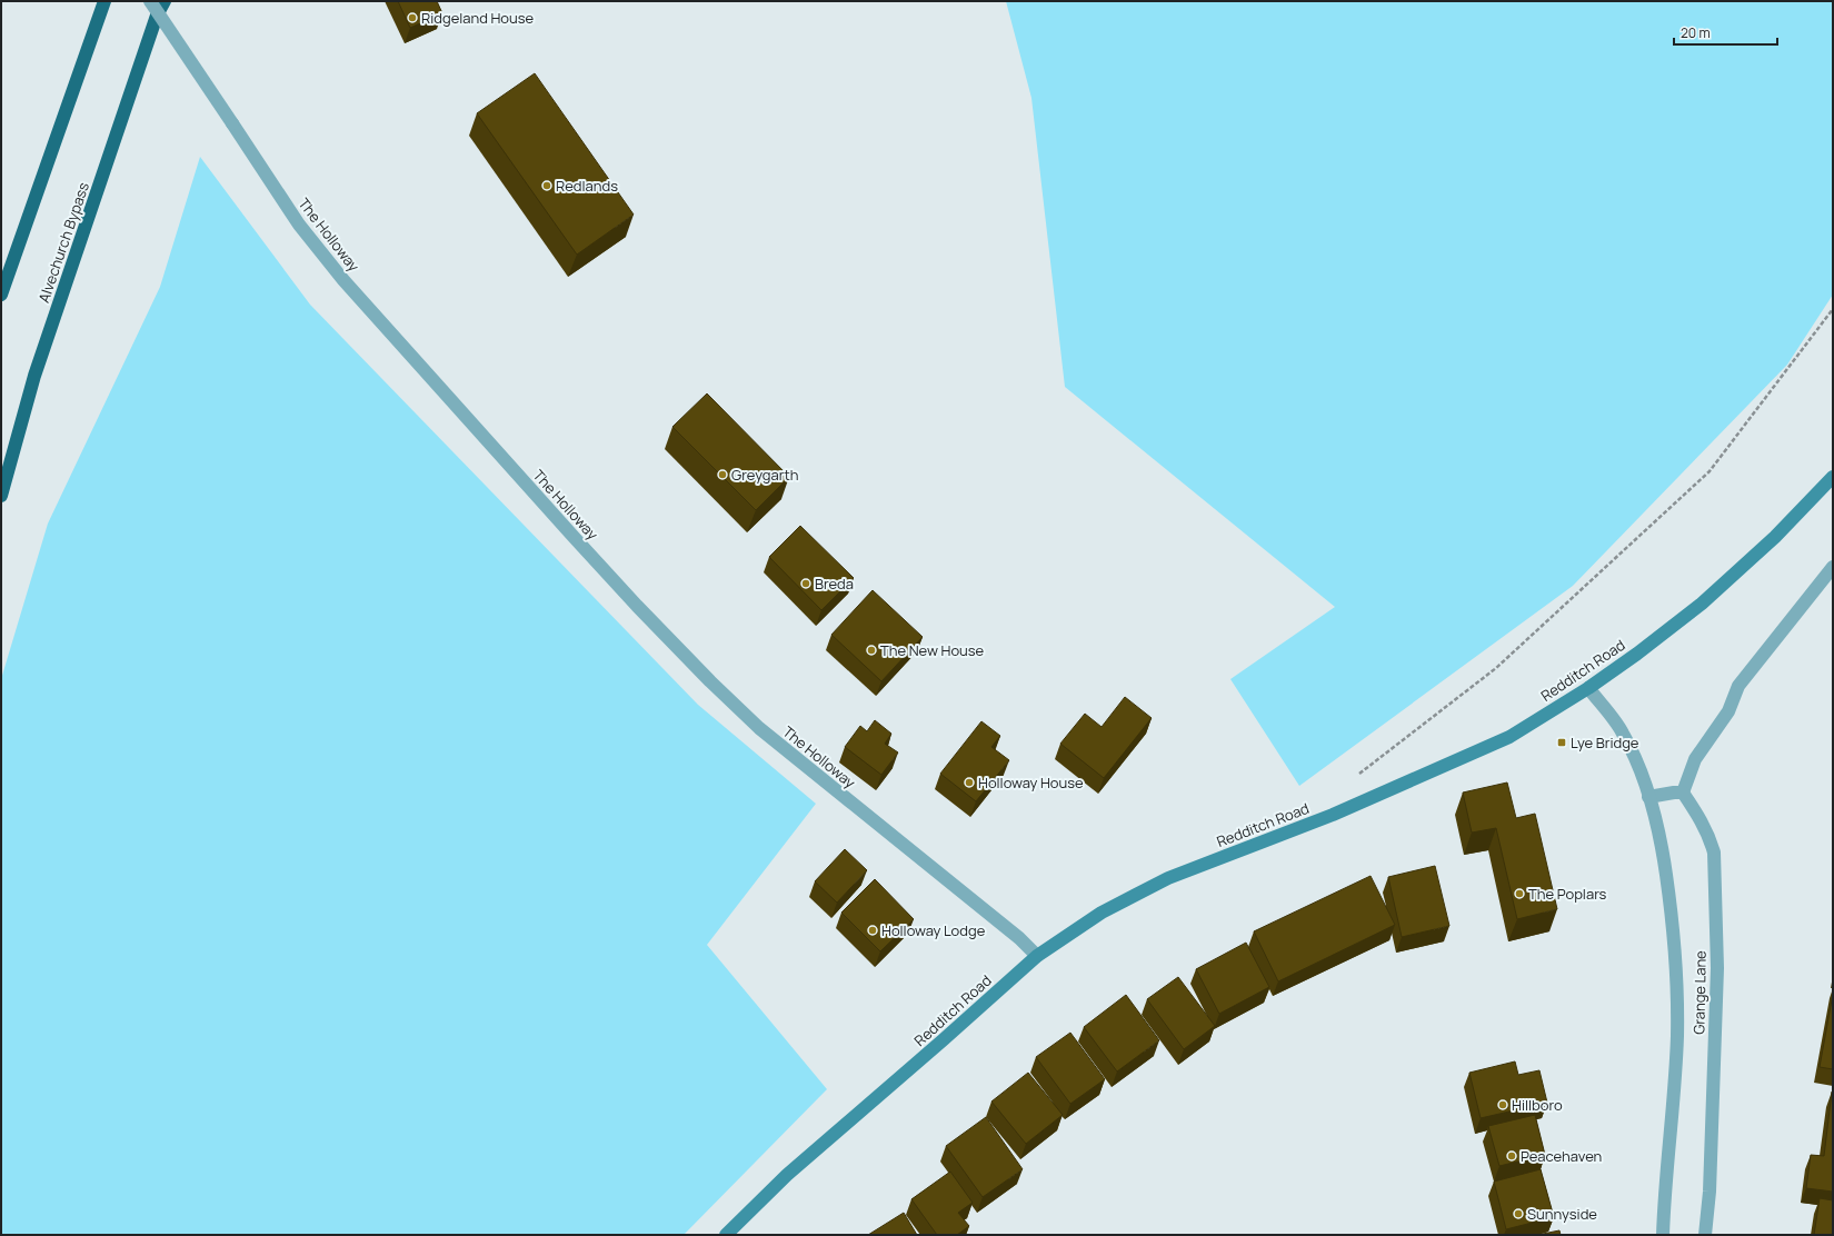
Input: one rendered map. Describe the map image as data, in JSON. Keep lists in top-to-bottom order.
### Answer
{
  "streets": {
    "highway": ["Alvechurch Bypass"],
    "main road": ["Redditch Road"],
    "street": ["The Holloway", "Grange Lane"]
  },
  "crossings": [
    ["The Holloway", "Redditch Road"],
    ["Redditch Road", "Grange Lane"]
  ],
  "places": {
    "other": [
      "Ridgeland House",
      "Redlands",
      "Greygarth",
      "Breda",
      "The New House",
      "Holloway House",
      "The Poplars",
      "Holloway Lodge",
      "Hillboro",
      "Peacehaven",
      "Sunnyside"
    ],
    "transit": ["Lye Bridge"]
  },
  "scale_bar": "20 m"
}
